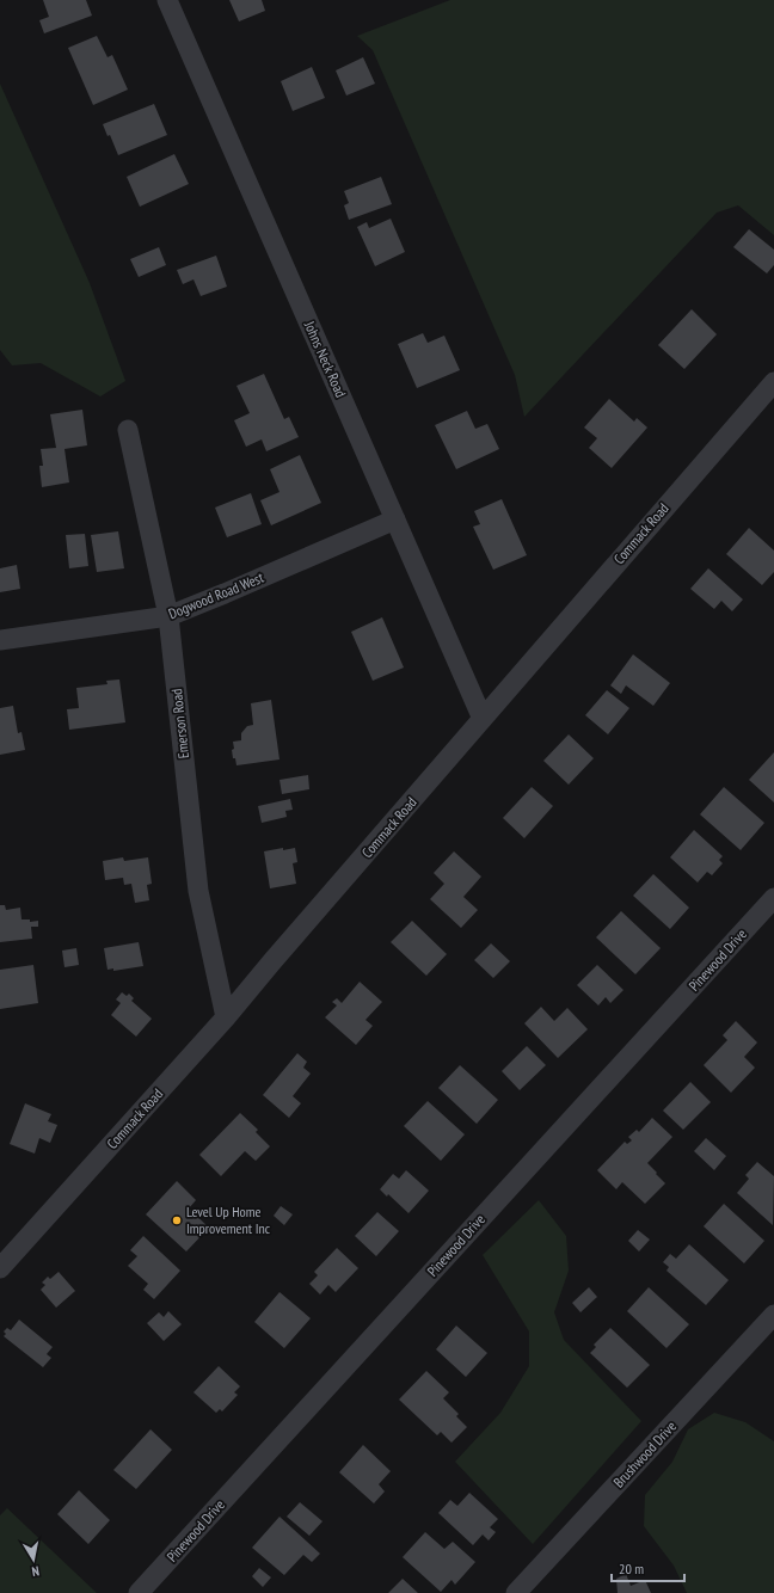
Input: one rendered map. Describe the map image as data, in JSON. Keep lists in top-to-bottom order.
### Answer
{
  "streets": {
    "street": [
      "Johns Neck Road",
      "Commack Road",
      "Dogwood Road West",
      "Emerson Road",
      "Pinewood Drive",
      "Brushwood Drive"
    ]
  },
  "crossings": [
    ["Johns Neck Road", "Commack Road"],
    ["Johns Neck Road", "Dogwood Road West"],
    ["Commack Road", "Emerson Road"],
    ["Dogwood Road West", "Emerson Road"]
  ],
  "places": ["Level Up Home Improvement Inc"],
  "scale_bar": "20 m",
  "north": "bottom"
}
